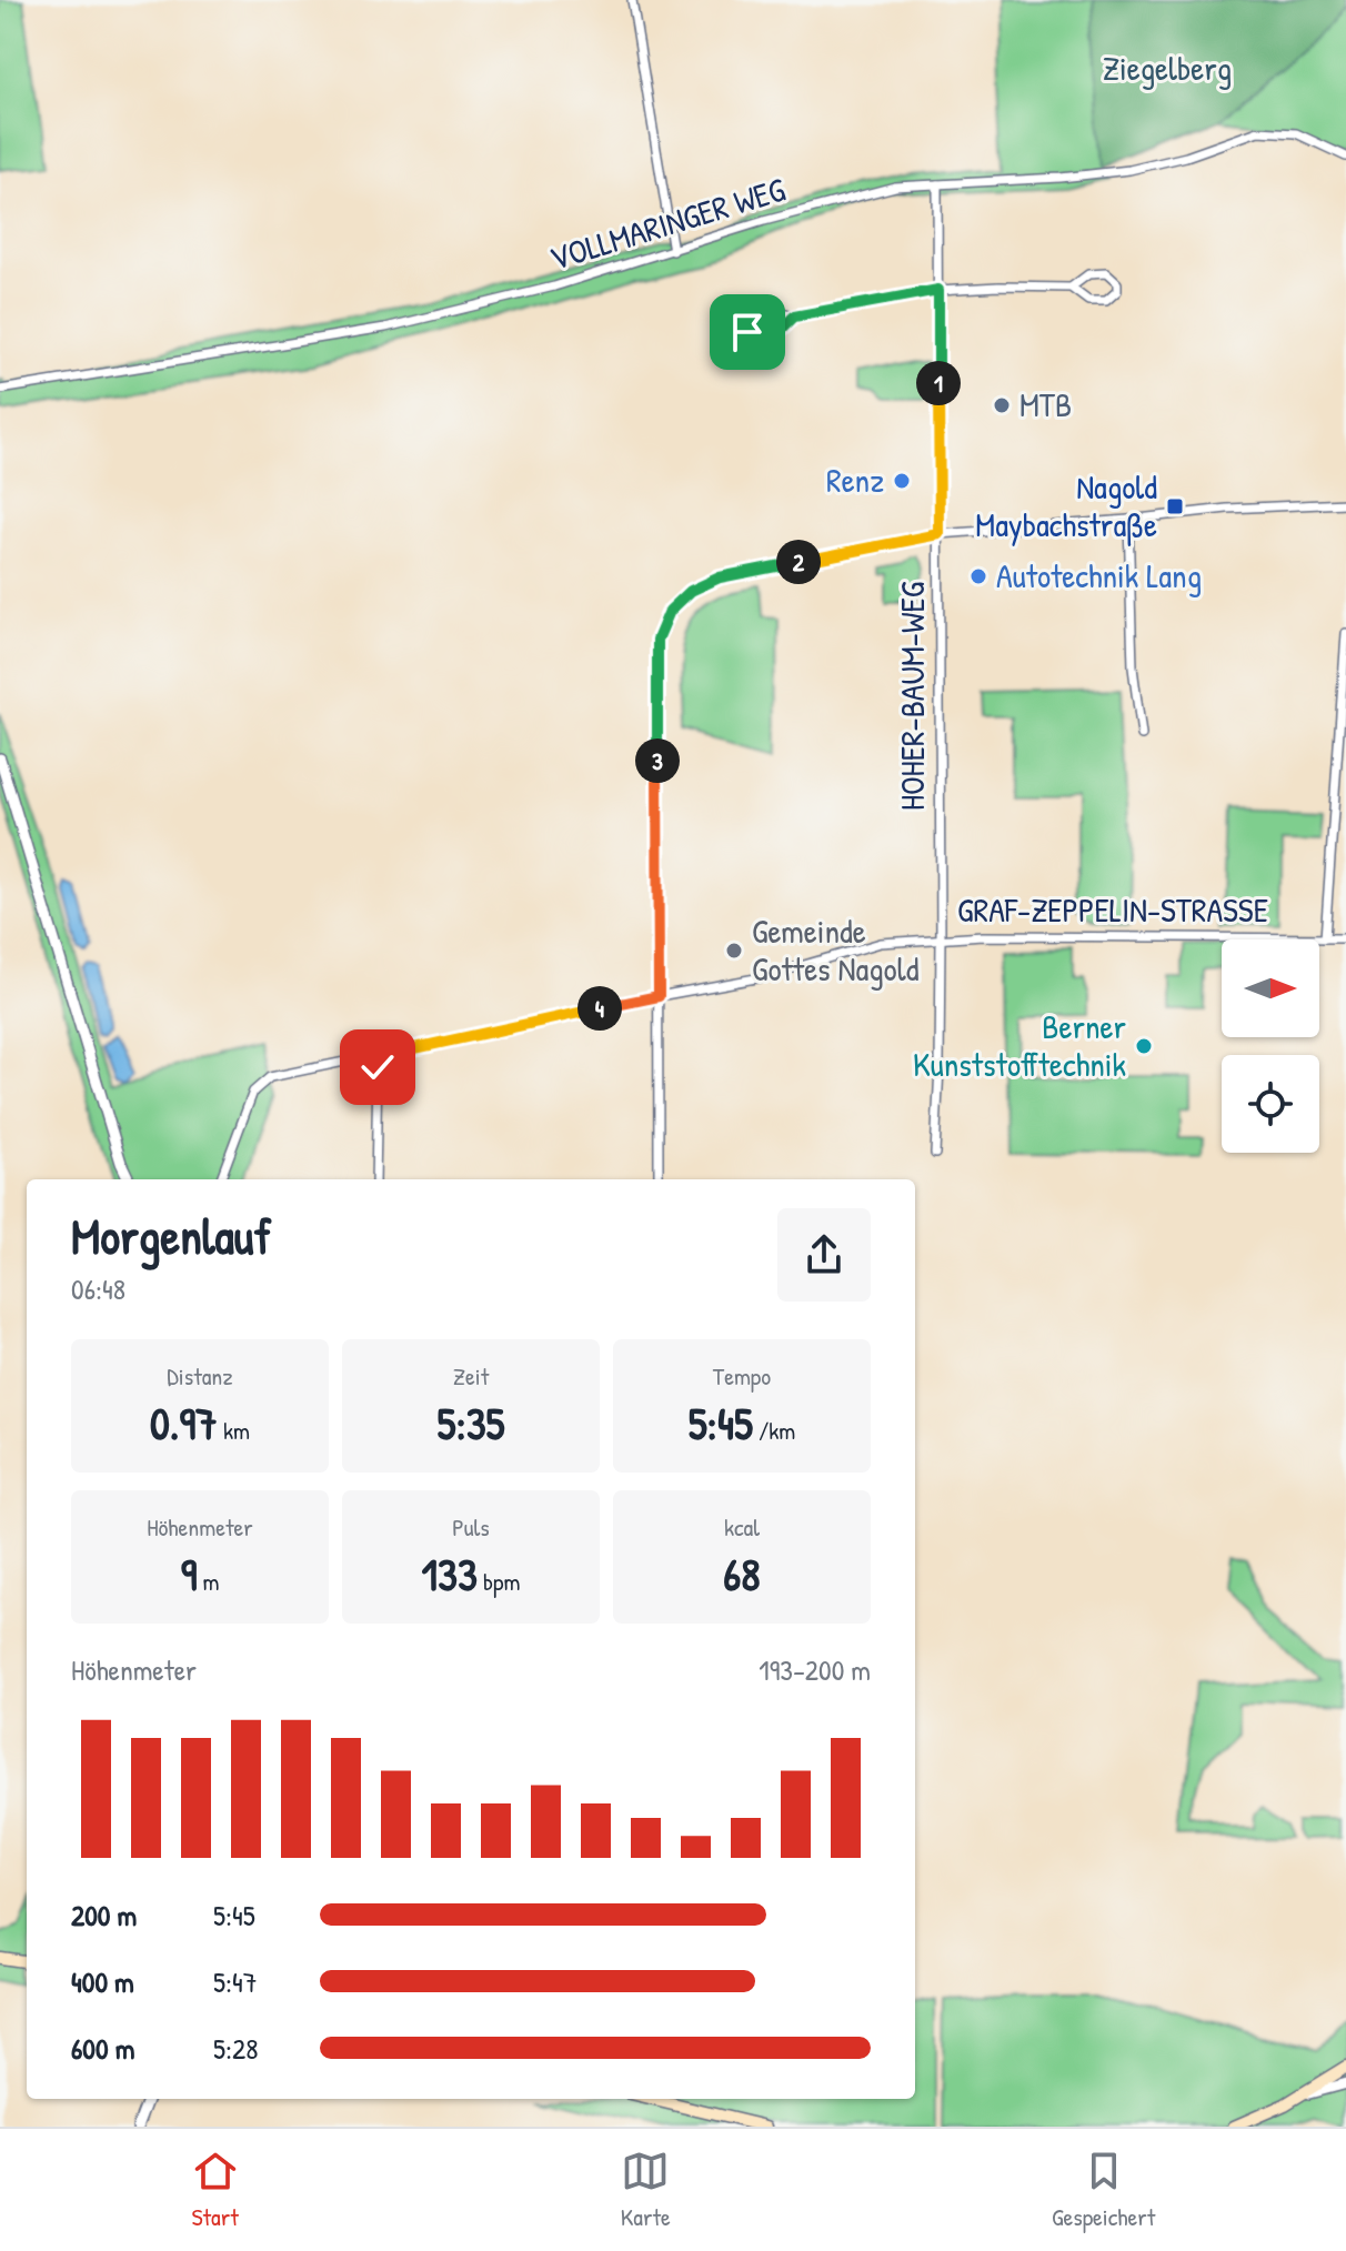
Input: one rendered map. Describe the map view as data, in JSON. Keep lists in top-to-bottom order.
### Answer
{
  "streets": {
    "street": ["VOLLMARINGER WEG", "HOHER-BAUM-WEG", "GRAF-ZEPPELIN-STRASSE"]
  },
  "crossings": [
    ["VOLLMARINGER WEG", "HOHER-BAUM-WEG"],
    ["HOHER-BAUM-WEG", "GRAF-ZEPPELIN-STRASSE"]
  ],
  "parks": ["Ziegelberg"],
  "places": {
    "other": [
      "MTB",
      "Renz",
      "Autotechnik Lang",
      "Gemeinde Gottes Nagold",
      "Berner Kunststofftechnik"
    ],
    "transit": ["Nagold Maybachstraße"]
  },
  "north": "right",
  "page": {
    "pins": [
      "1",
      "2",
      "3",
      "4"
    ],
    "heading": ["Morgenlauf", "06:48"],
    "stats": [
      ["Distanz", "0.97 km"],
      ["Zeit", "5:35"],
      ["Tempo", "5:45 /km"],
      ["Höhenmeter", "9 m"],
      ["Puls", "133 bpm"],
      ["kcal", "68"]
    ],
    "chart": ["Höhenmeter", "193–200 m"],
    "list": [
      {
        "name": "200 m",
        "note": "5:45"
      },
      {
        "name": "400 m",
        "note": "5:47"
      },
      {
        "name": "600 m",
        "note": "5:28"
      }
    ],
    "tabs": ["Start", "Karte", "Gespeichert"]
  }
}
